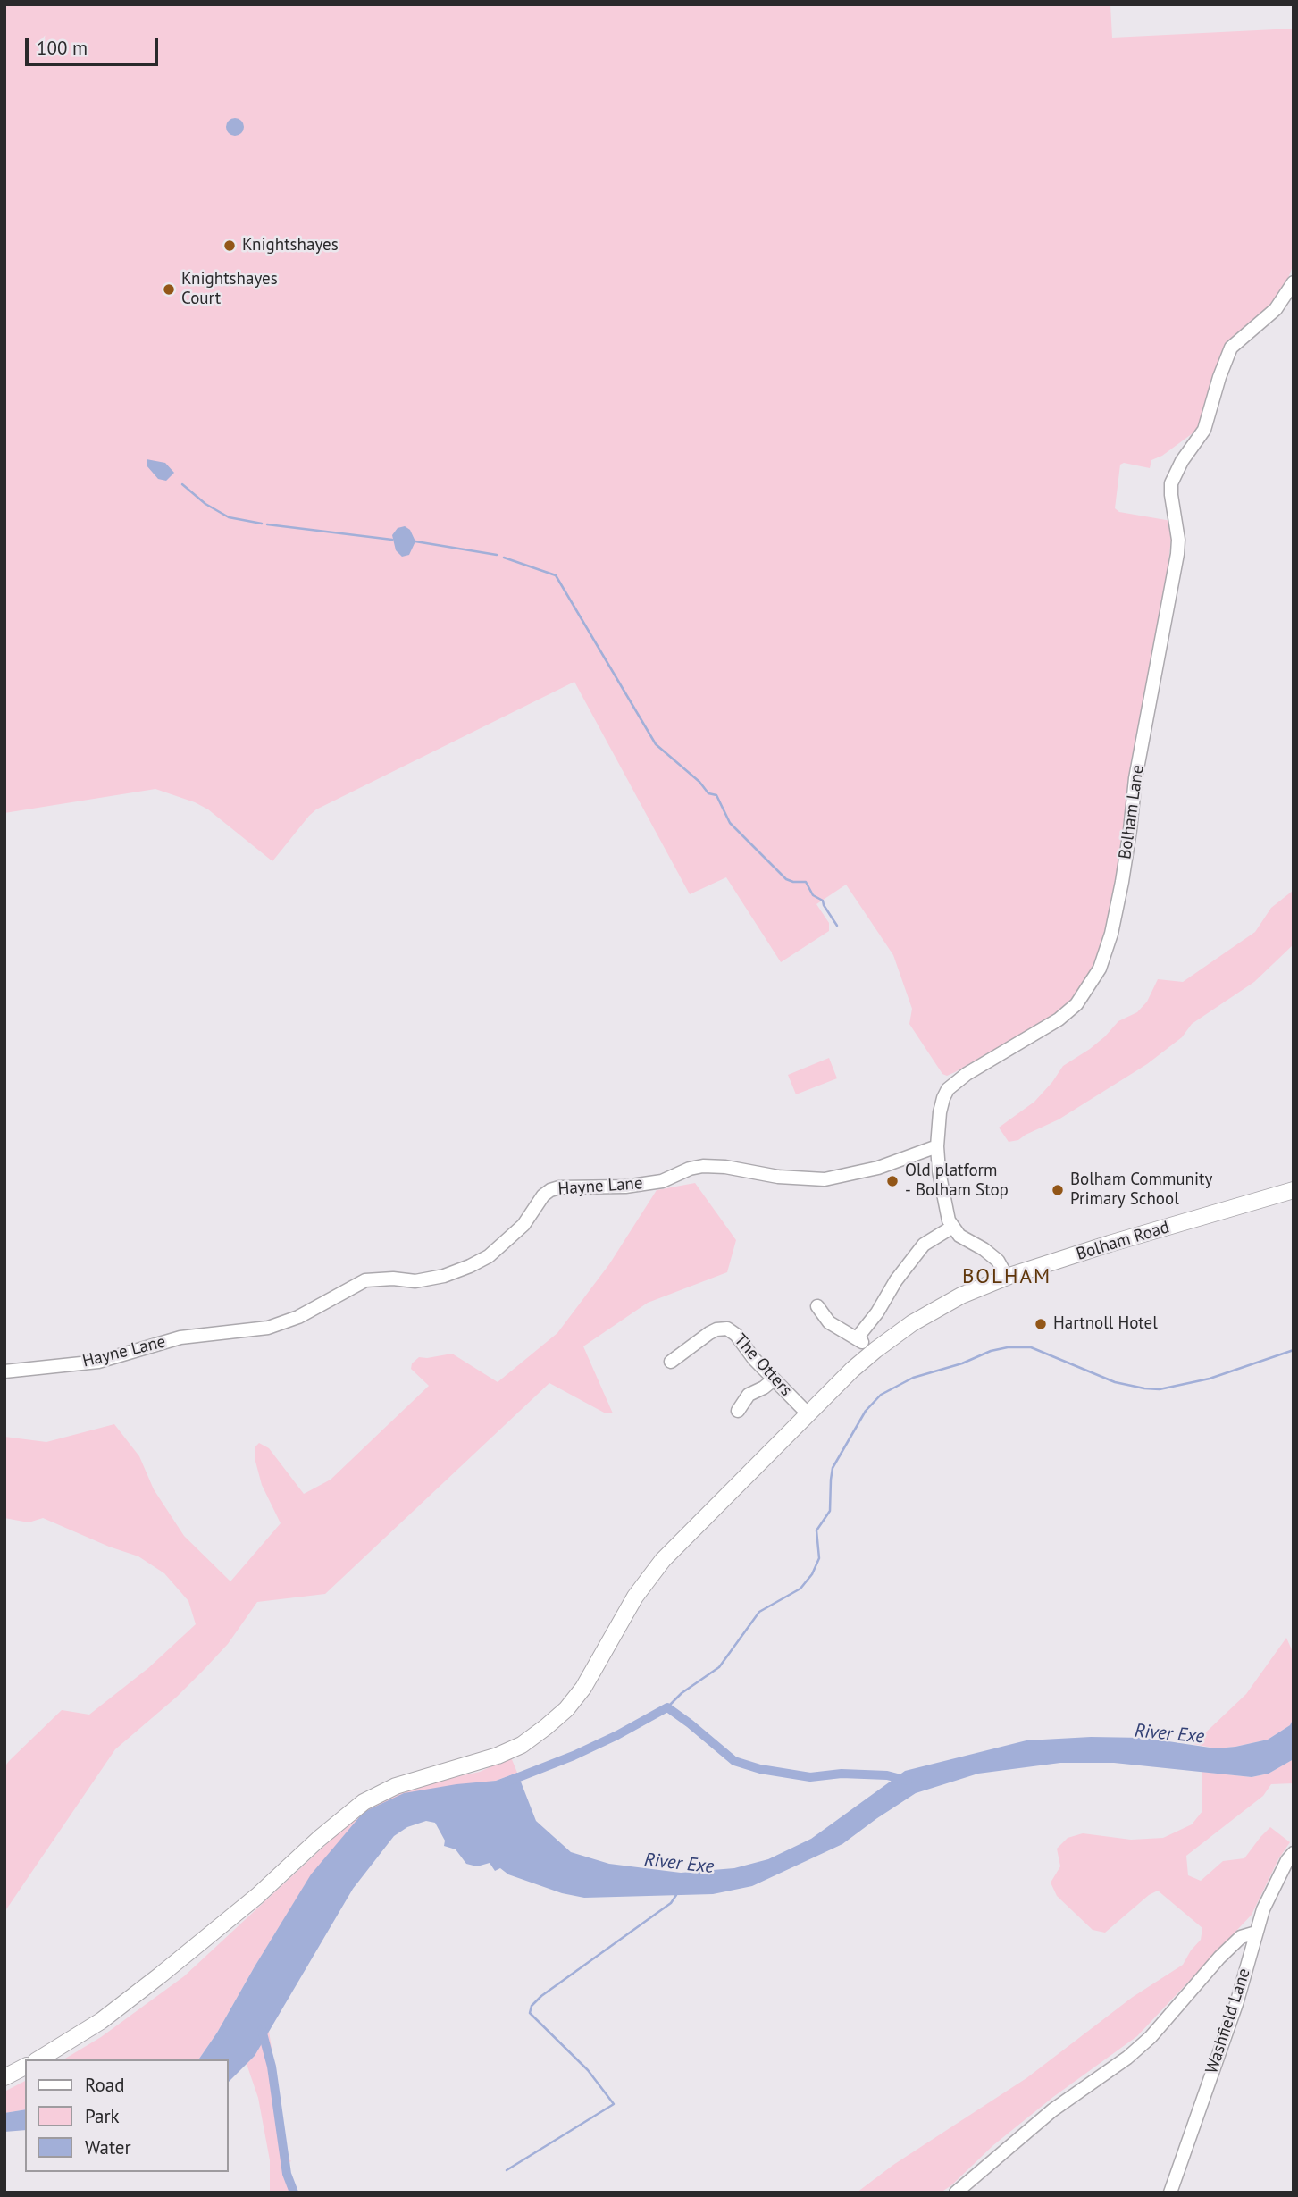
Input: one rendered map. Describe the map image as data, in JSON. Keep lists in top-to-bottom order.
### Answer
{
  "streets": {
    "main road": ["Bolham Road"],
    "street": [
      "Bolham Lane",
      "Hayne Lane",
      "The Otters",
      "Washfield Lane"
    ]
  },
  "crossings": [
    ["Bolham Lane", "Hayne Lane"],
    ["Bolham Road", "The Otters"]
  ],
  "districts": ["BOLHAM"],
  "water": ["River Exe"],
  "places": [
    "Knightshayes",
    "Knightshayes Court",
    "Old platform - Bolham Stop",
    "Bolham Community Primary School",
    "Hartnoll Hotel"
  ],
  "legend": ["Road", "Park", "Water"],
  "scale_bar": "100 m"
}
